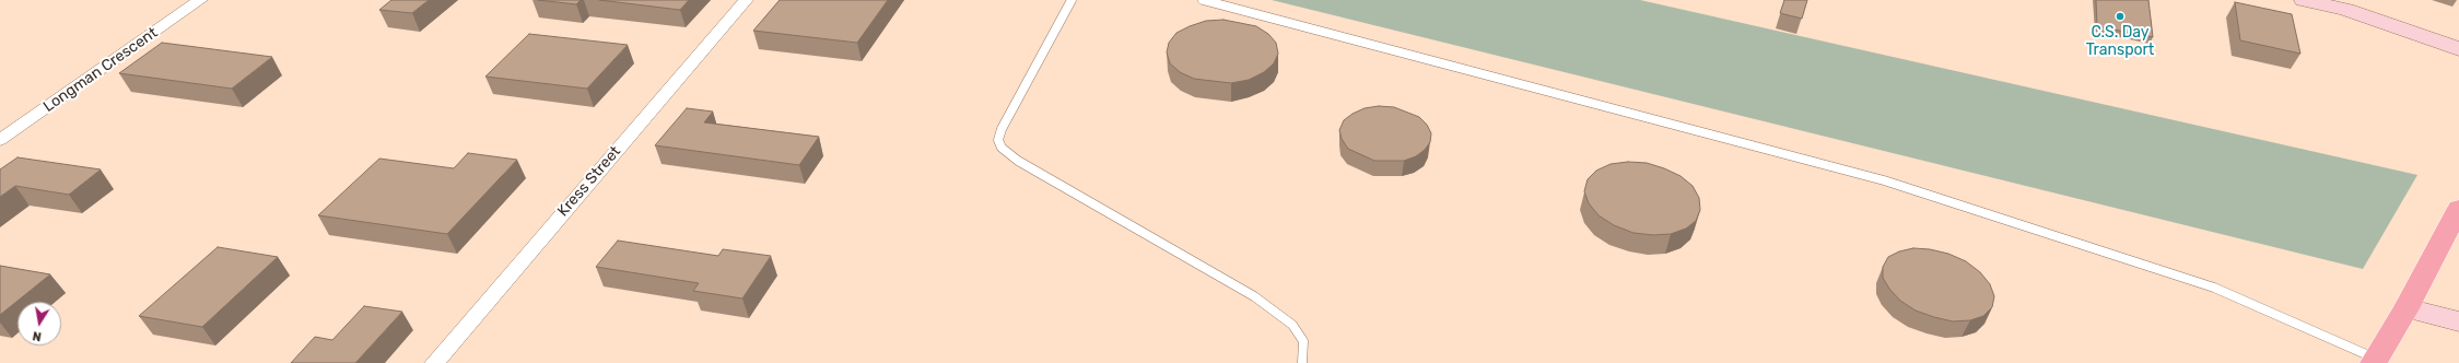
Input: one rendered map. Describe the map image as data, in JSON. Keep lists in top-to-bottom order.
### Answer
{
  "streets": {
    "street": ["Longman Crescent", "Kress Street"]
  },
  "places": ["C.S. Day Transport"],
  "north": "bottom"
}
